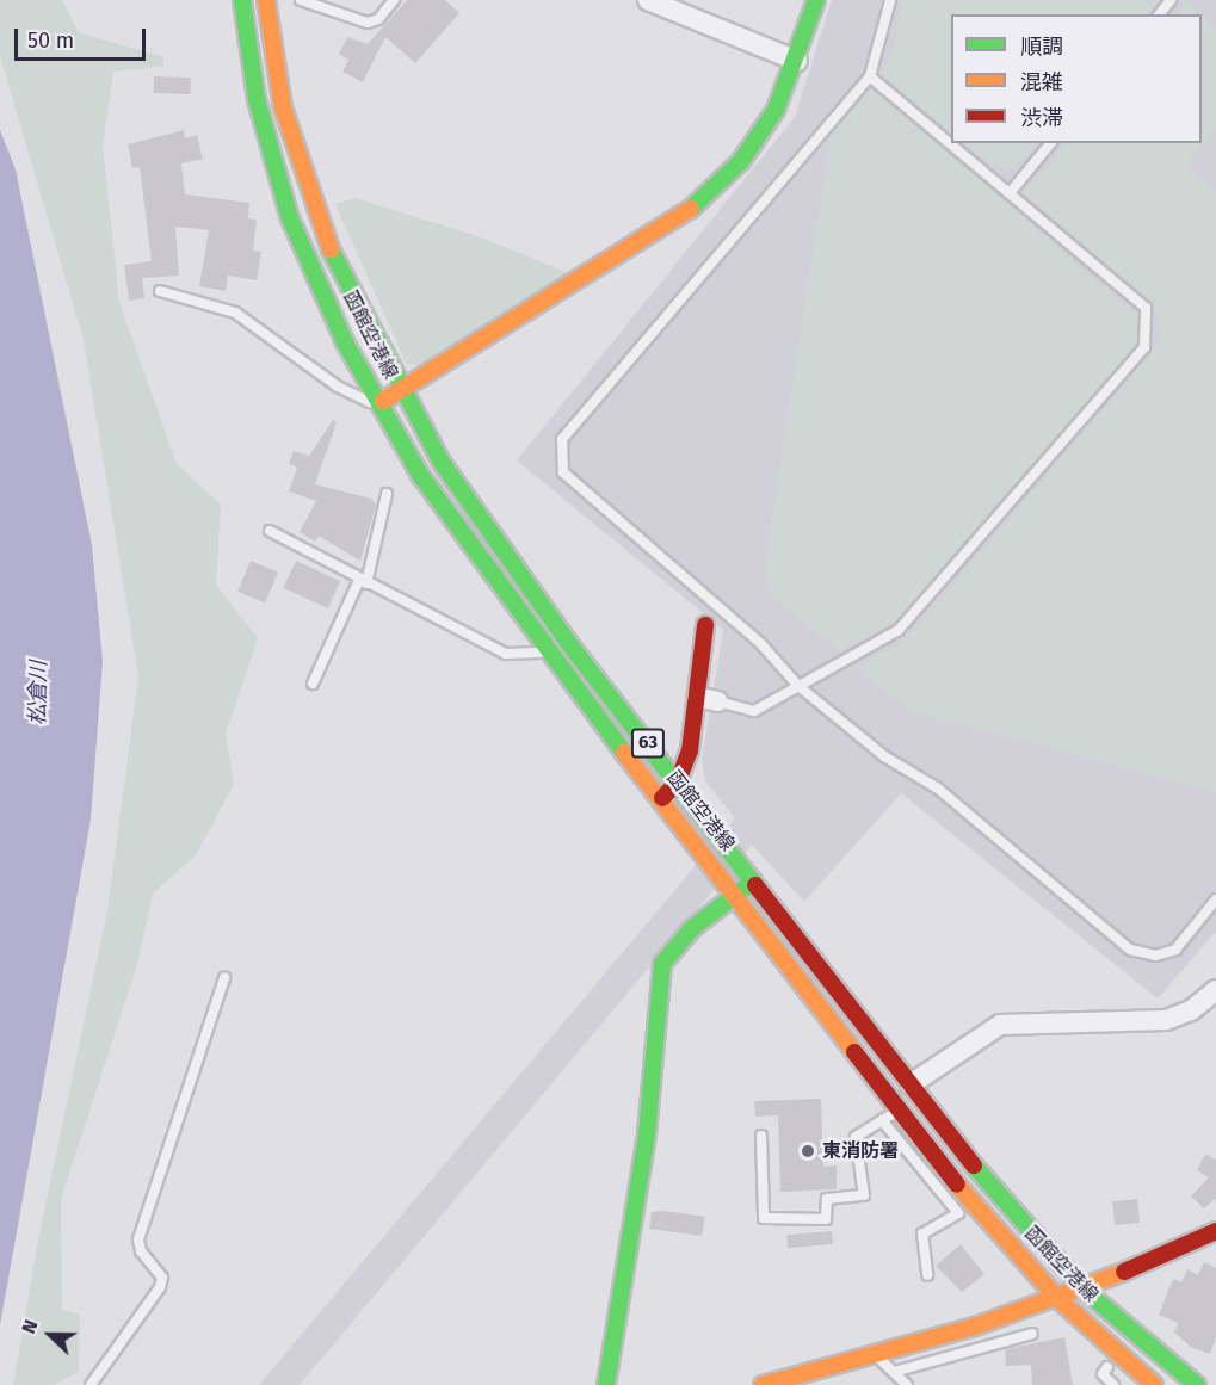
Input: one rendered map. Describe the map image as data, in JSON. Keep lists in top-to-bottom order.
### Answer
{
  "streets": {
    "main road": ["函館空港線", "63"]
  },
  "water": ["松倉川"],
  "places": ["東消防署"],
  "legend": ["順調", "混雑", "渋滞"],
  "scale_bar": "50 m",
  "north": "left"
}
